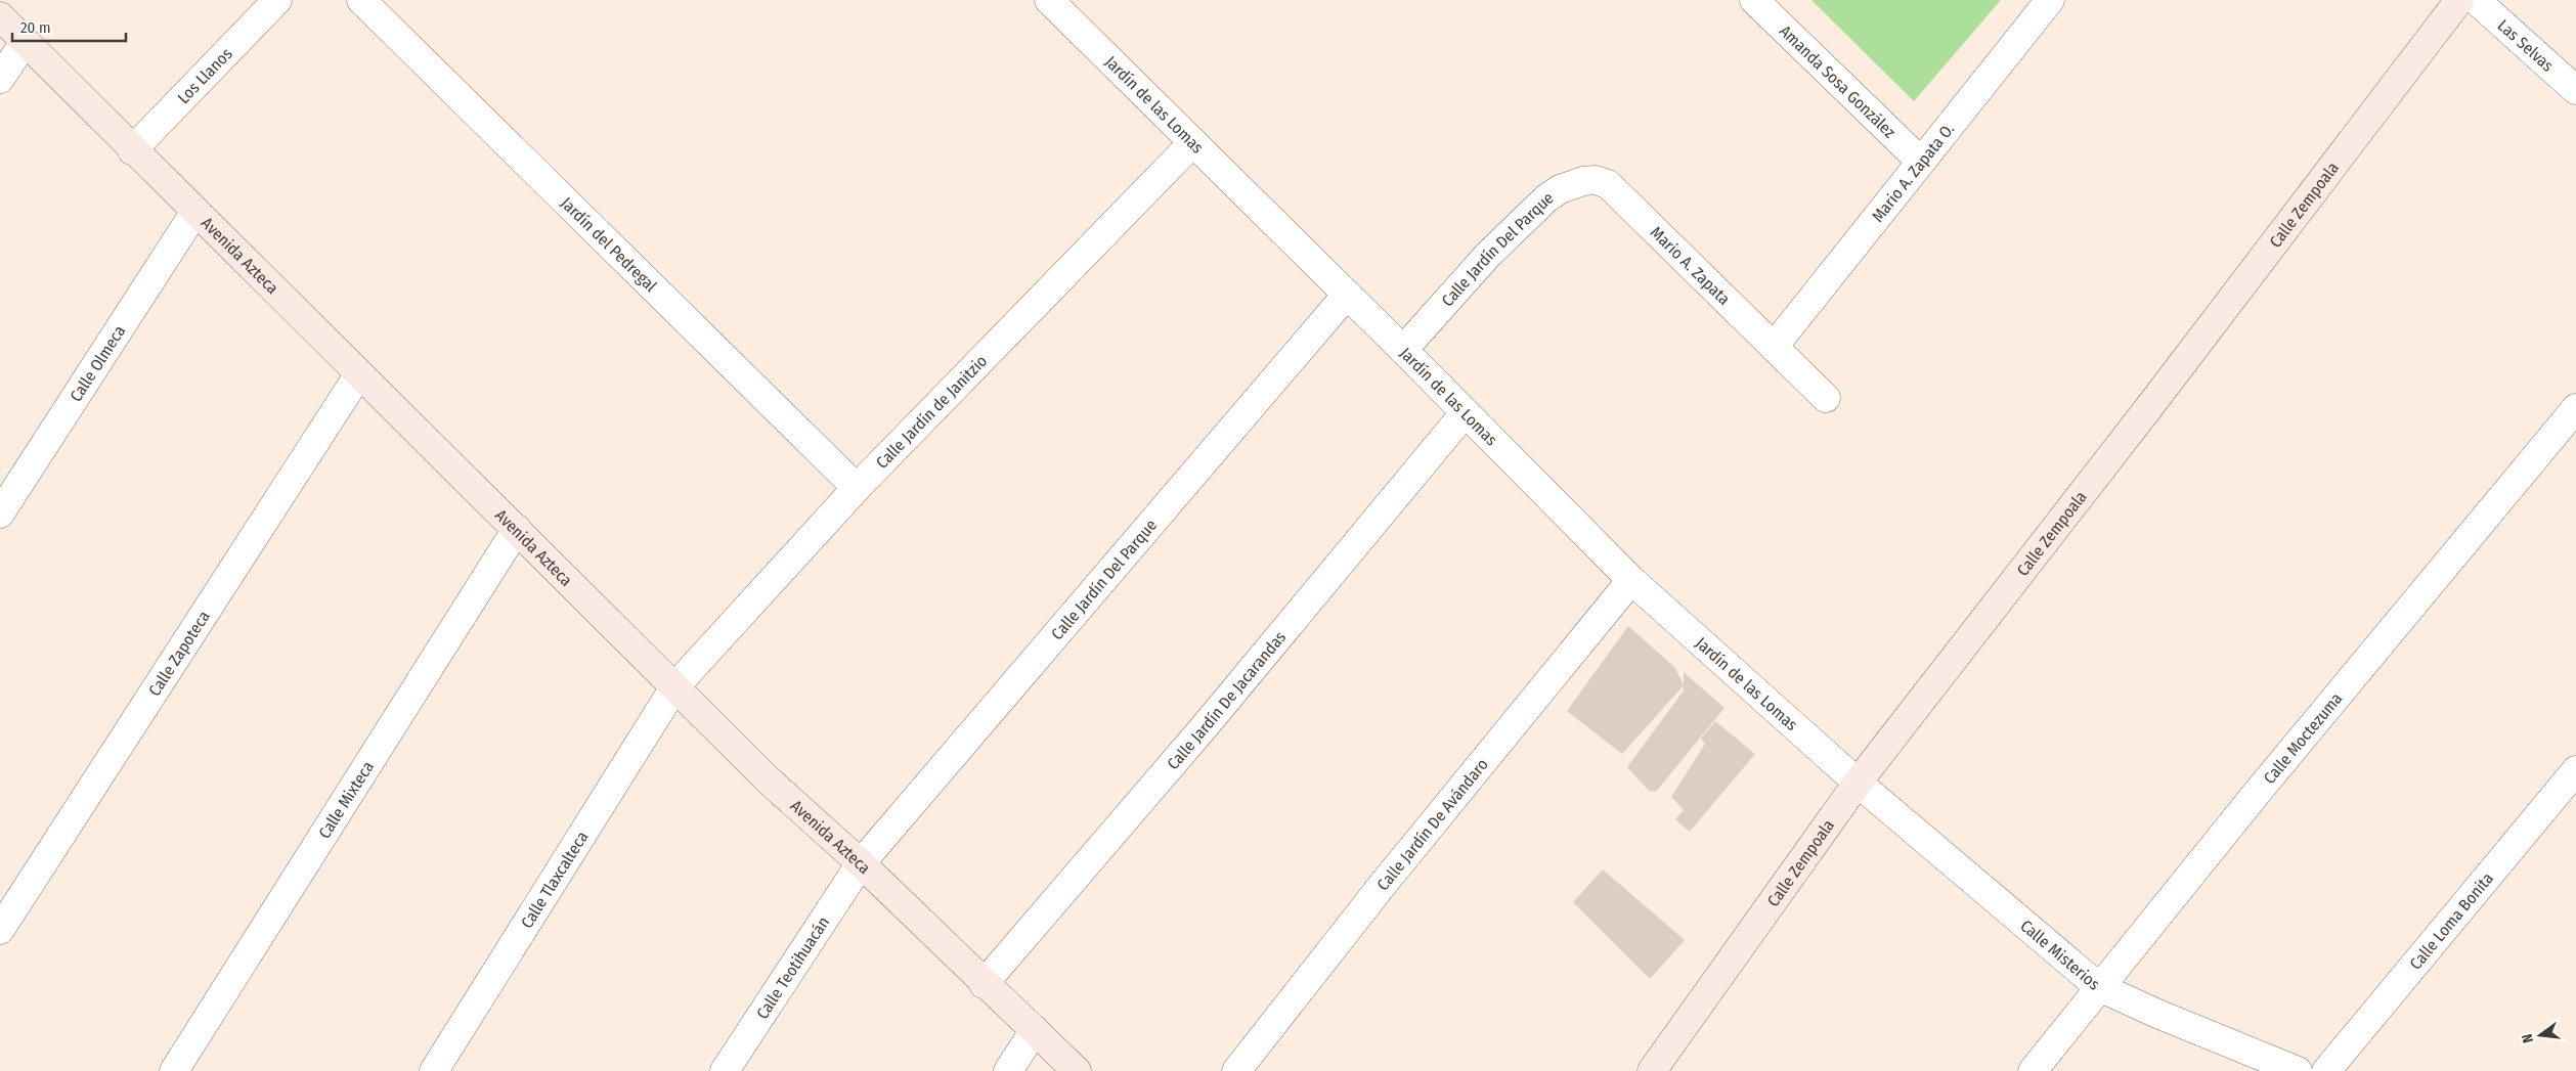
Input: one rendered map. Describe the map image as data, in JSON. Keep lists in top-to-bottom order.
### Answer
{
  "streets": {
    "street": [
      "Las Selvas",
      "Los Llanos",
      "Amanda Sosa González",
      "Jardín de las Lomas",
      "Mario A. Zapata O.",
      "Calle Zempoala",
      "Jardín del Pedregal",
      "Calle Jardín Del Parque",
      "Avenida Azteca",
      "Mario A. Zapata",
      "Calle Olmeca",
      "Calle Jardín de Janitzio",
      "Calle Zapoteca",
      "Calle Jardín De Jacarandas",
      "Calle Moctezuma",
      "Calle Mixteca",
      "Calle Jardín De Avándaro",
      "Calle Tlaxcalteca",
      "Calle Loma Bonita",
      "Calle Misterios",
      "Calle Teotihuacán"
    ]
  },
  "crossings": [
    ["Los Llanos", "Avenida Azteca"],
    ["Amanda Sosa González", "Mario A. Zapata O."],
    ["Jardín de las Lomas", "Calle Zempoala"],
    ["Jardín de las Lomas", "Calle Jardín Del Parque"],
    ["Jardín de las Lomas", "Calle Jardín de Janitzio"],
    ["Jardín de las Lomas", "Calle Jardín De Jacarandas"],
    ["Jardín de las Lomas", "Calle Jardín De Avándaro"],
    ["Jardín de las Lomas", "Calle Misterios"],
    ["Mario A. Zapata O.", "Mario A. Zapata"],
    ["Calle Zempoala", "Calle Misterios"],
    ["Jardín del Pedregal", "Calle Jardín de Janitzio"],
    ["Calle Jardín Del Parque", "Avenida Azteca"],
    ["Calle Jardín Del Parque", "Mario A. Zapata"],
    ["Calle Jardín Del Parque", "Calle Teotihuacán"],
    ["Avenida Azteca", "Calle Olmeca"],
    ["Avenida Azteca", "Calle Jardín de Janitzio"],
    ["Avenida Azteca", "Calle Zapoteca"],
    ["Avenida Azteca", "Calle Jardín De Jacarandas"],
    ["Avenida Azteca", "Calle Mixteca"],
    ["Avenida Azteca", "Calle Tlaxcalteca"],
    ["Avenida Azteca", "Calle Teotihuacán"],
    ["Calle Jardín de Janitzio", "Calle Tlaxcalteca"],
    ["Calle Moctezuma", "Calle Misterios"]
  ],
  "scale_bar": "20 m",
  "north": "left"
}
